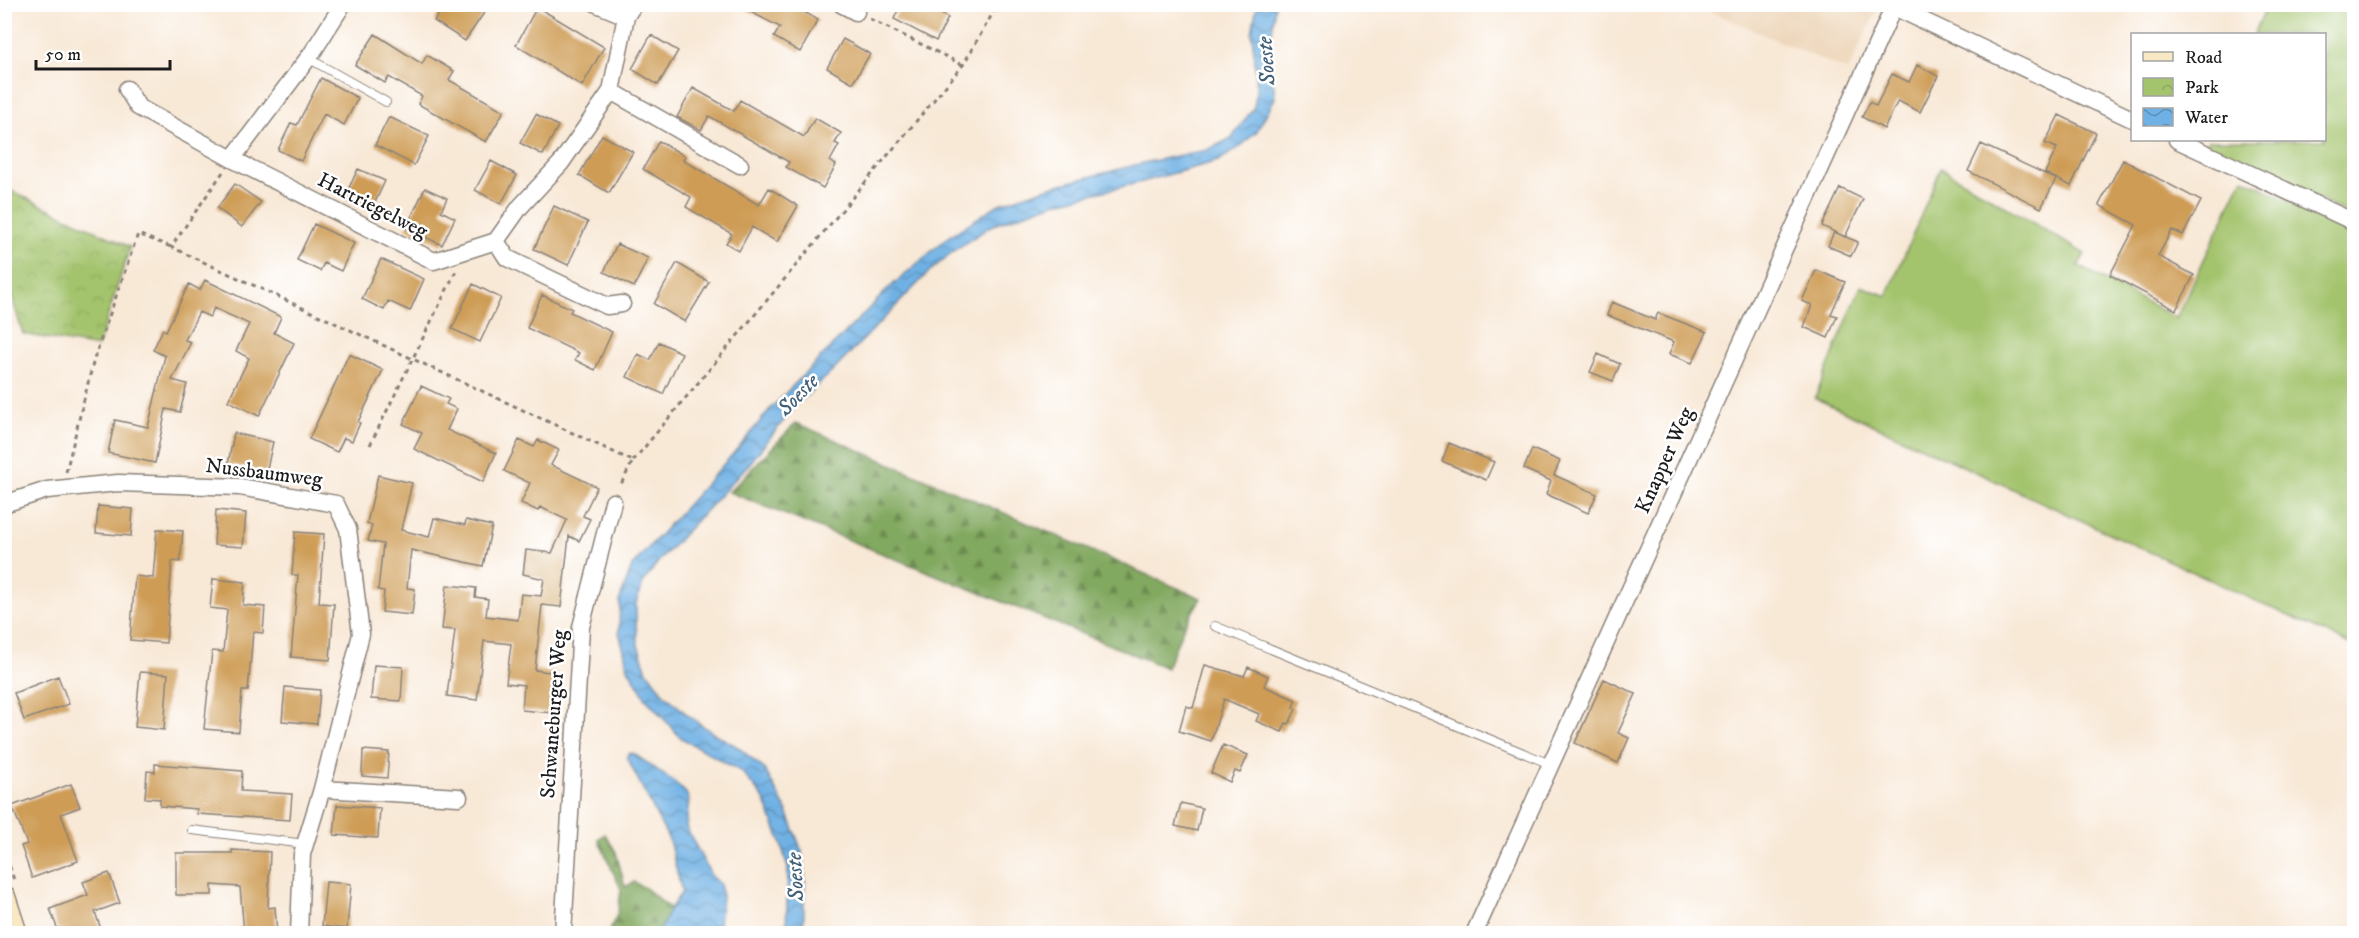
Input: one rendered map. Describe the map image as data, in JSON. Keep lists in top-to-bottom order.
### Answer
{
  "streets": {
    "street": [
      "Hartriegelweg",
      "Knapper Weg",
      "Nussbaumweg",
      "Schwaneburger Weg"
    ]
  },
  "water": ["Soeste"],
  "legend": ["Road", "Park", "Water"],
  "scale_bar": "50 m"
}
